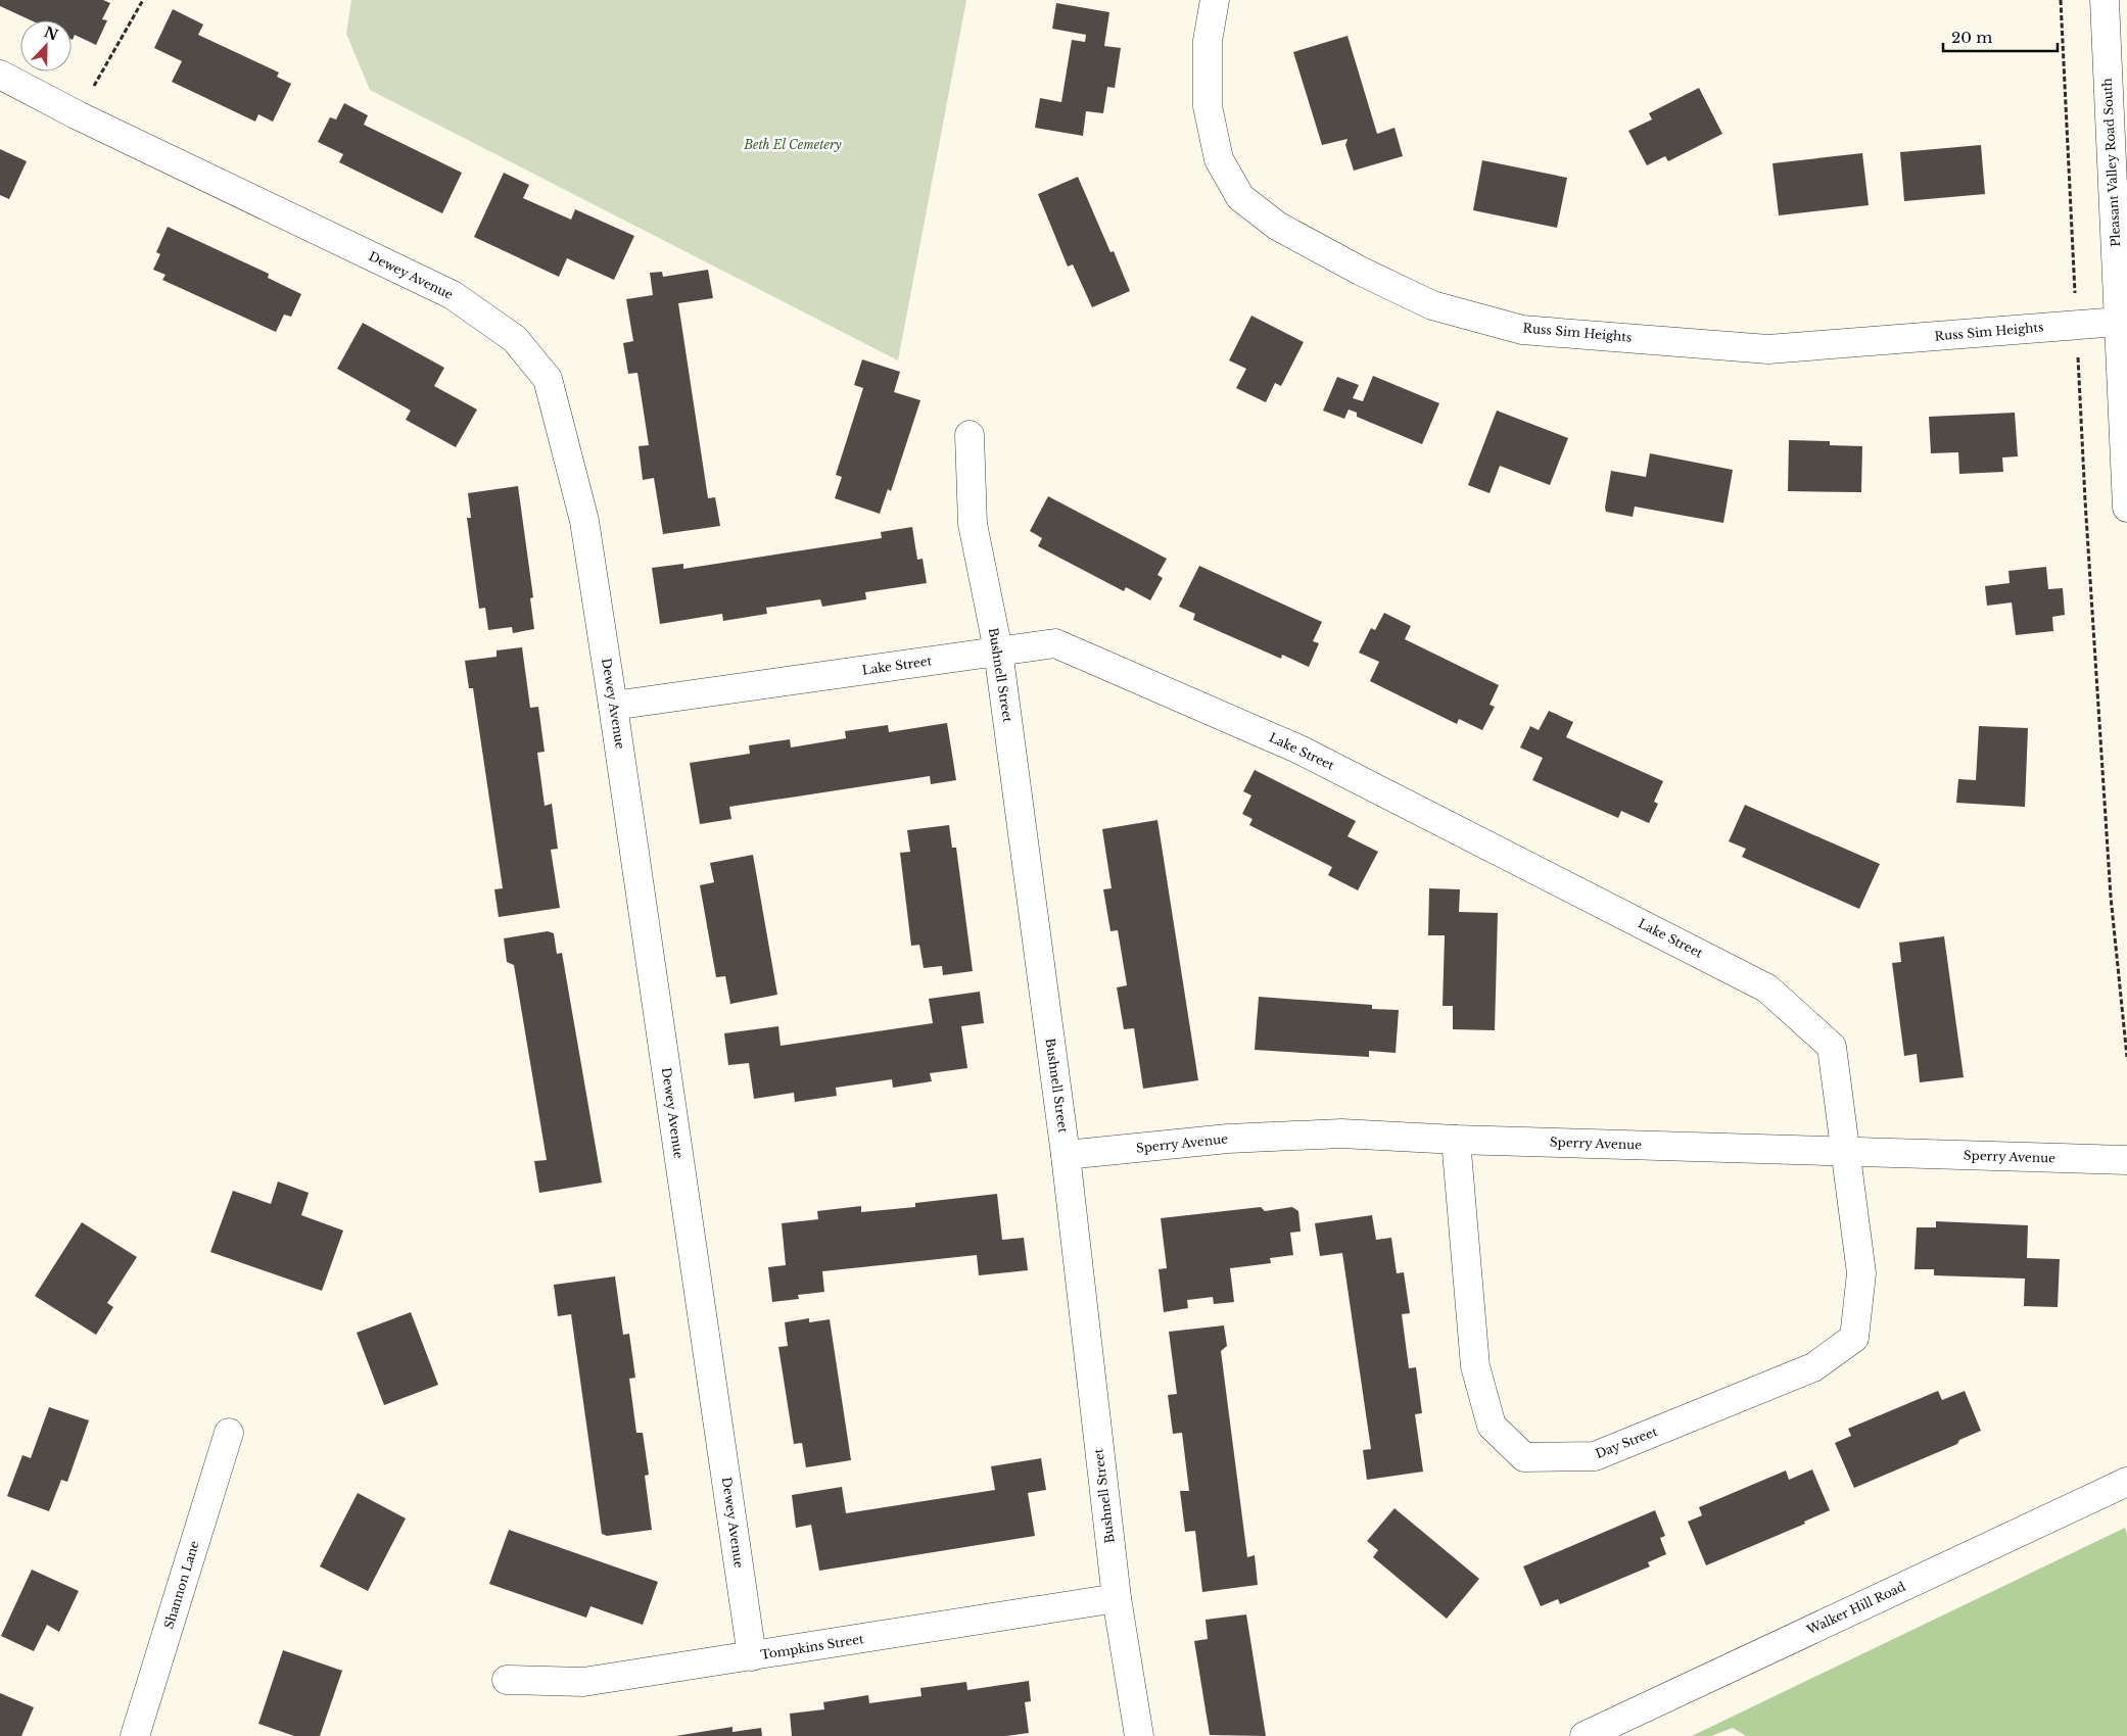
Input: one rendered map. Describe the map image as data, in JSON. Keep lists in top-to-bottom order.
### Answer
{
  "streets": {
    "street": [
      "Pleasant Valley Road South",
      "Dewey Avenue",
      "Russ Sim Heights",
      "Lake Street",
      "Bushnell Street",
      "Sperry Avenue",
      "Day Street",
      "Shannon Lane",
      "Walker Hill Road",
      "Tompkins Street"
    ]
  },
  "crossings": [
    ["Pleasant Valley Road South", "Russ Sim Heights"],
    ["Dewey Avenue", "Lake Street"],
    ["Dewey Avenue", "Tompkins Street"],
    ["Lake Street", "Bushnell Street"],
    ["Lake Street", "Sperry Avenue"],
    ["Lake Street", "Day Street"],
    ["Bushnell Street", "Sperry Avenue"],
    ["Bushnell Street", "Tompkins Street"],
    ["Sperry Avenue", "Day Street"]
  ],
  "parks": ["Beth El Cemetery"],
  "scale_bar": "20 m",
  "north": "top"
}
